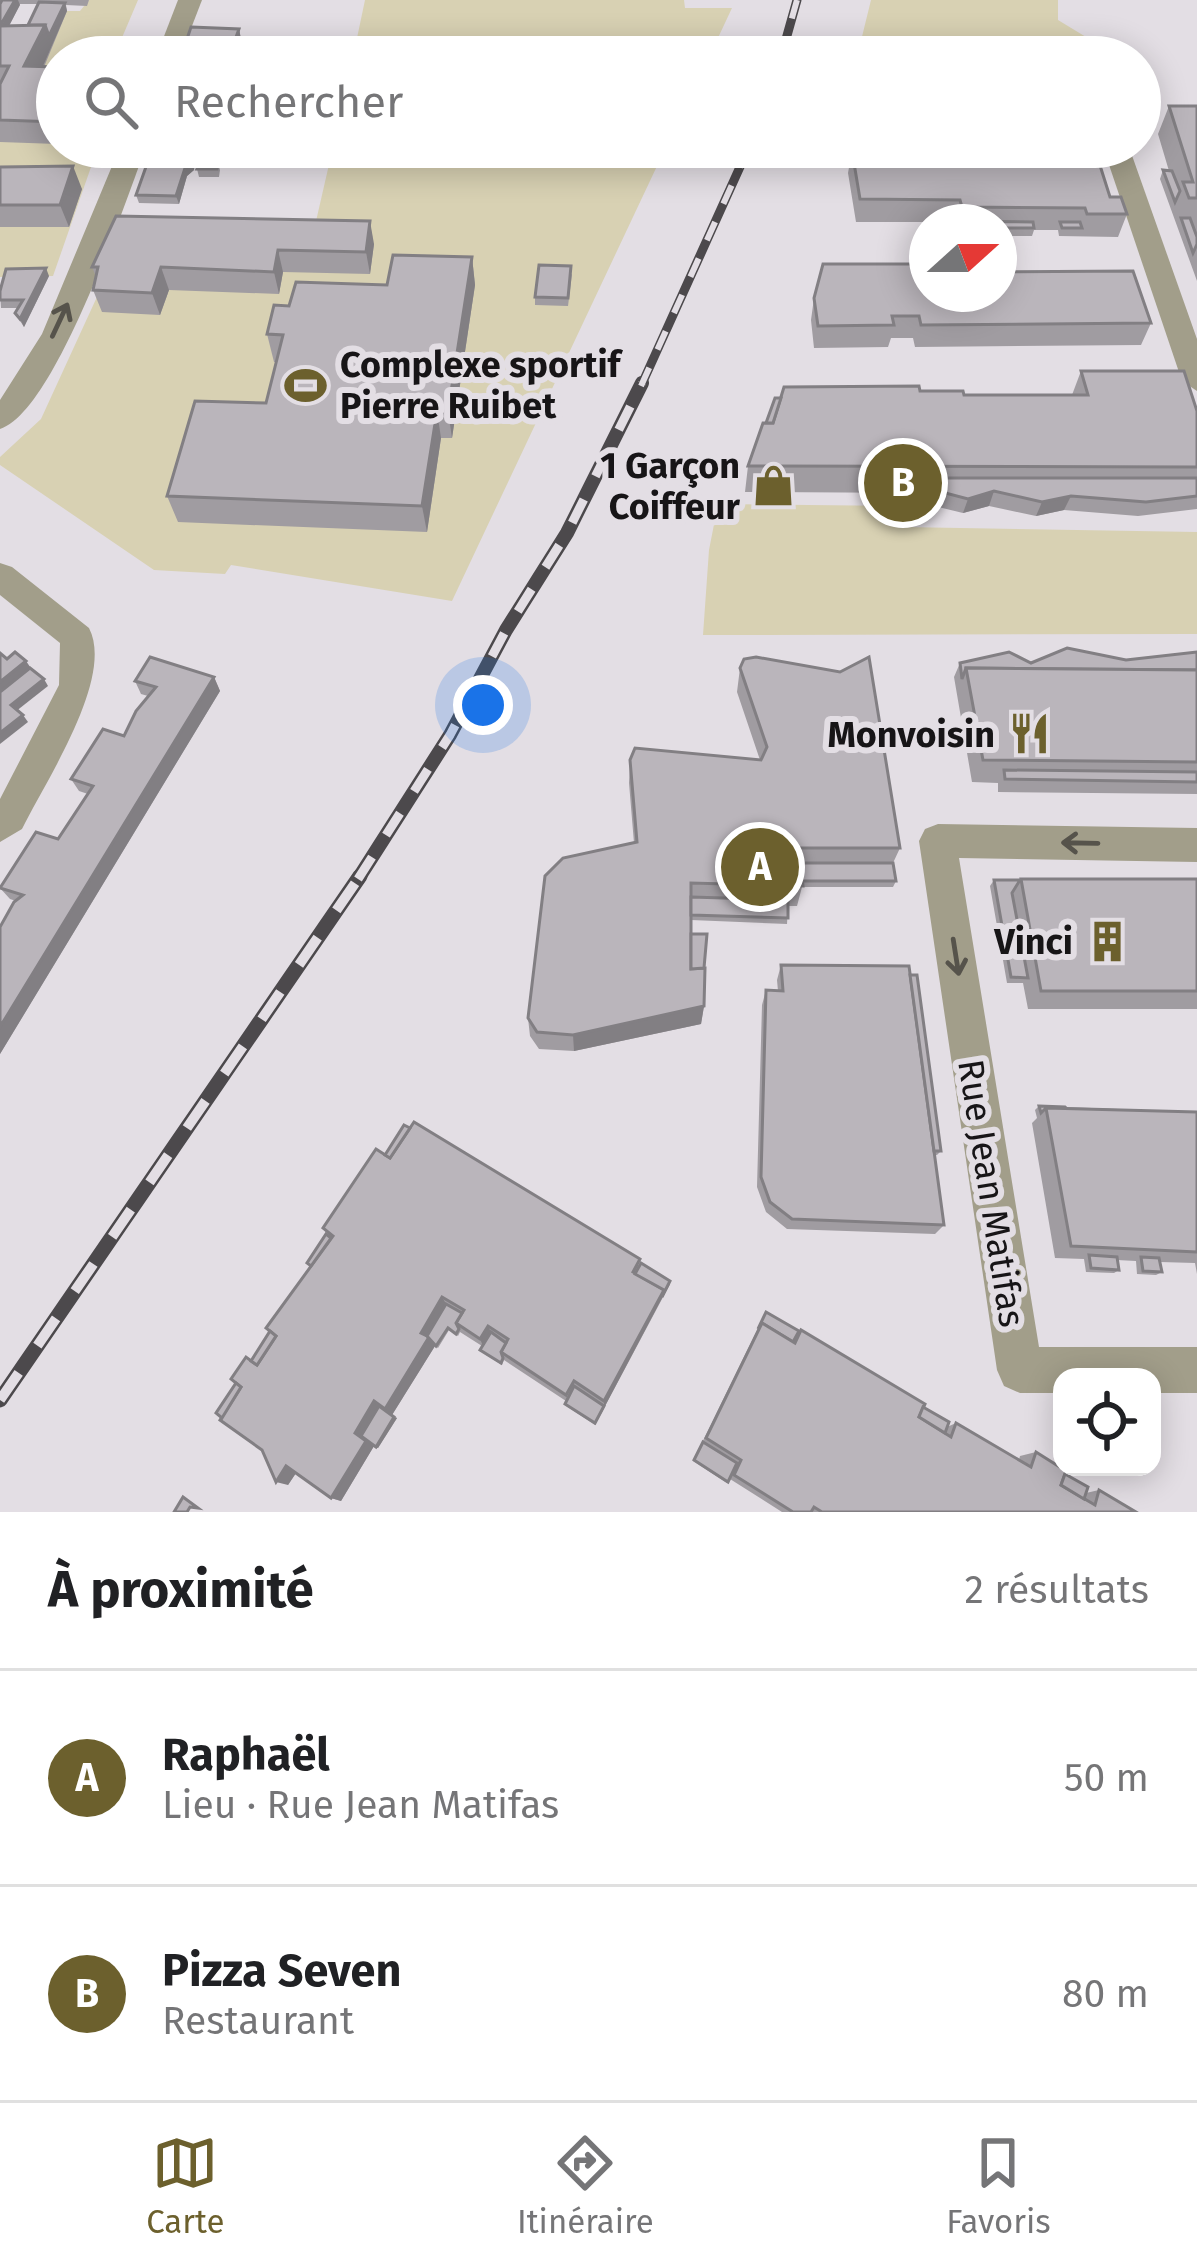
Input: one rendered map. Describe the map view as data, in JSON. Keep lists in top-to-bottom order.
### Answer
{
  "streets": {
    "street": ["Rue Jean Matifas"]
  },
  "places": {
    "sports": ["Complexe sportif Pierre Ruibet"],
    "shop": ["1 Garçon Coiffeur"],
    "restaurant": ["Monvoisin"],
    "building": ["Vinci"]
  },
  "north": "right",
  "page": {
    "search": "Rechercher",
    "pins": ["B", "A"],
    "heading": ["À proximité", "2 résultats"],
    "list": [
      {
        "mark": "A",
        "name": "Raphaël",
        "note": "Lieu · Rue Jean Matifas",
        "value": "50 m"
      },
      {
        "mark": "B",
        "name": "Pizza Seven",
        "note": "Restaurant",
        "value": "80 m"
      }
    ],
    "nav": ["Carte", "Itinéraire", "Favoris"]
  }
}
